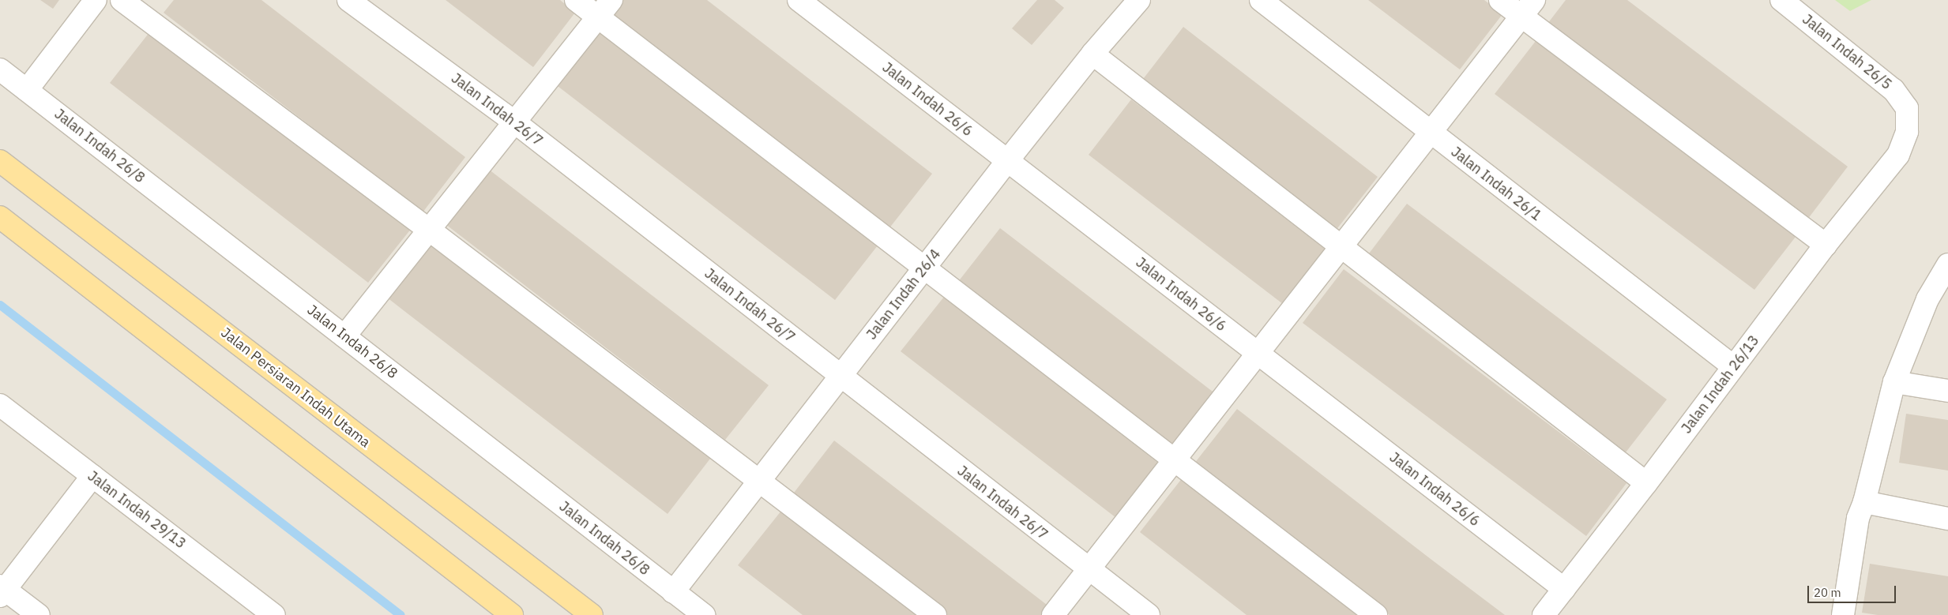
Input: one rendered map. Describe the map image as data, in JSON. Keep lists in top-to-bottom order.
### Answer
{
  "streets": {
    "main road": ["Jalan Persiaran Indah Utama"],
    "street": [
      "Jalan Indah 26/5",
      "Jalan Indah 26/6",
      "Jalan Indah 26/7",
      "Jalan Indah 26/8",
      "Jalan Indah 26/1",
      "Jalan Indah 26/4",
      "Jalan Indah 26/13",
      "Jalan Indah 29/13"
    ]
  },
  "crossings": [
    ["Jalan Indah 26/5", "Jalan Indah 26/13"],
    ["Jalan Indah 26/6", "Jalan Indah 26/4"],
    ["Jalan Indah 26/6", "Jalan Indah 26/13"],
    ["Jalan Indah 26/7", "Jalan Indah 26/4"],
    ["Jalan Indah 26/8", "Jalan Indah 26/4"],
    ["Jalan Indah 26/1", "Jalan Indah 26/13"]
  ],
  "scale_bar": "20 m"
}
